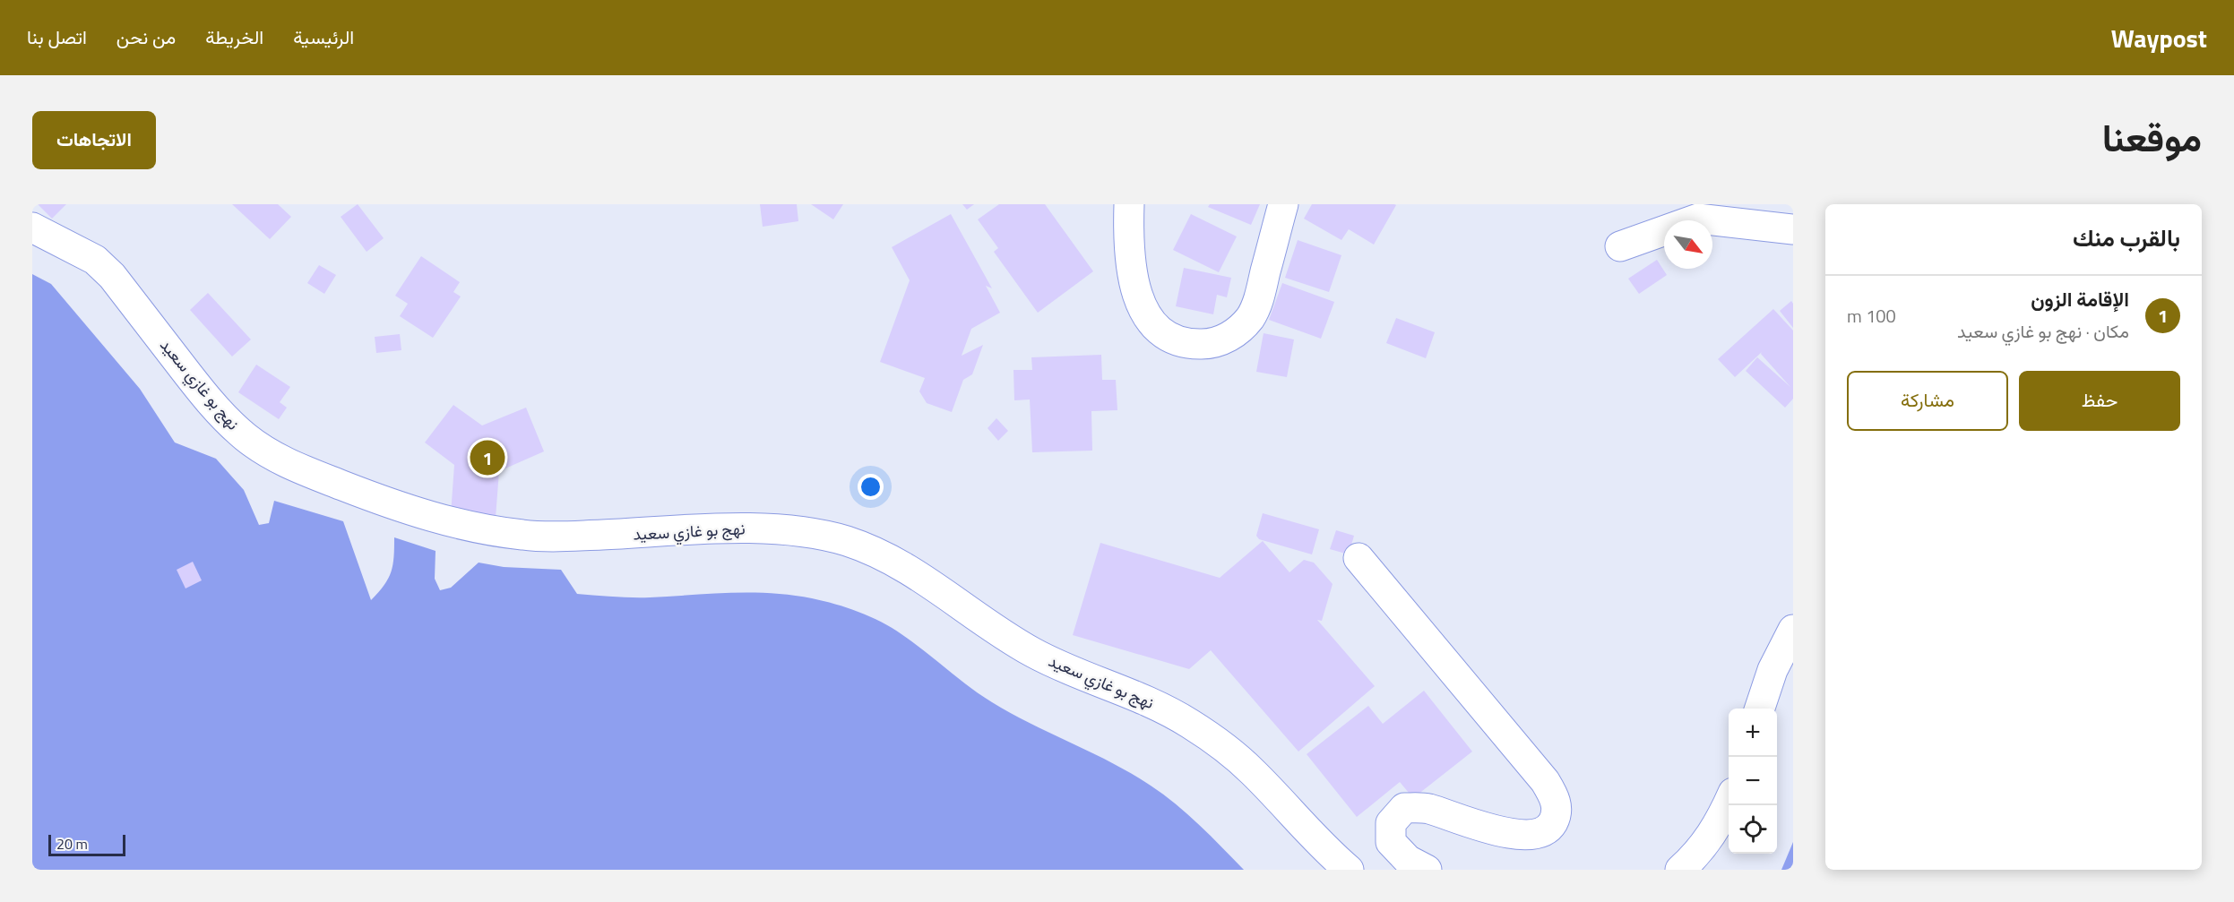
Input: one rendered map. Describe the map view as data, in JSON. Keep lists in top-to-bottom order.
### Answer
{
  "streets": {
    "street": ["نهج بو غازي سعيد"]
  },
  "scale_bar": "20 m",
  "north": "bottom right",
  "page": {
    "header": "Waypost",
    "nav": [
      "الرئيسية",
      "الخريطة",
      "من نحن",
      "اتصل بنا"
    ],
    "title": "موقعنا",
    "buttons": [
      "الاتجاهات",
      ["حفظ", "مشاركة"]
    ],
    "heading": "بالقرب منك",
    "list": [
      {
        "mark": "1",
        "name": "الإقامة الزون",
        "note": "مكان · نهج بو غازي سعيد",
        "value": "100 m"
      }
    ],
    "pins": "1",
    "map_buttons": ["+", "−"],
    "scale": "20 m"
  }
}
